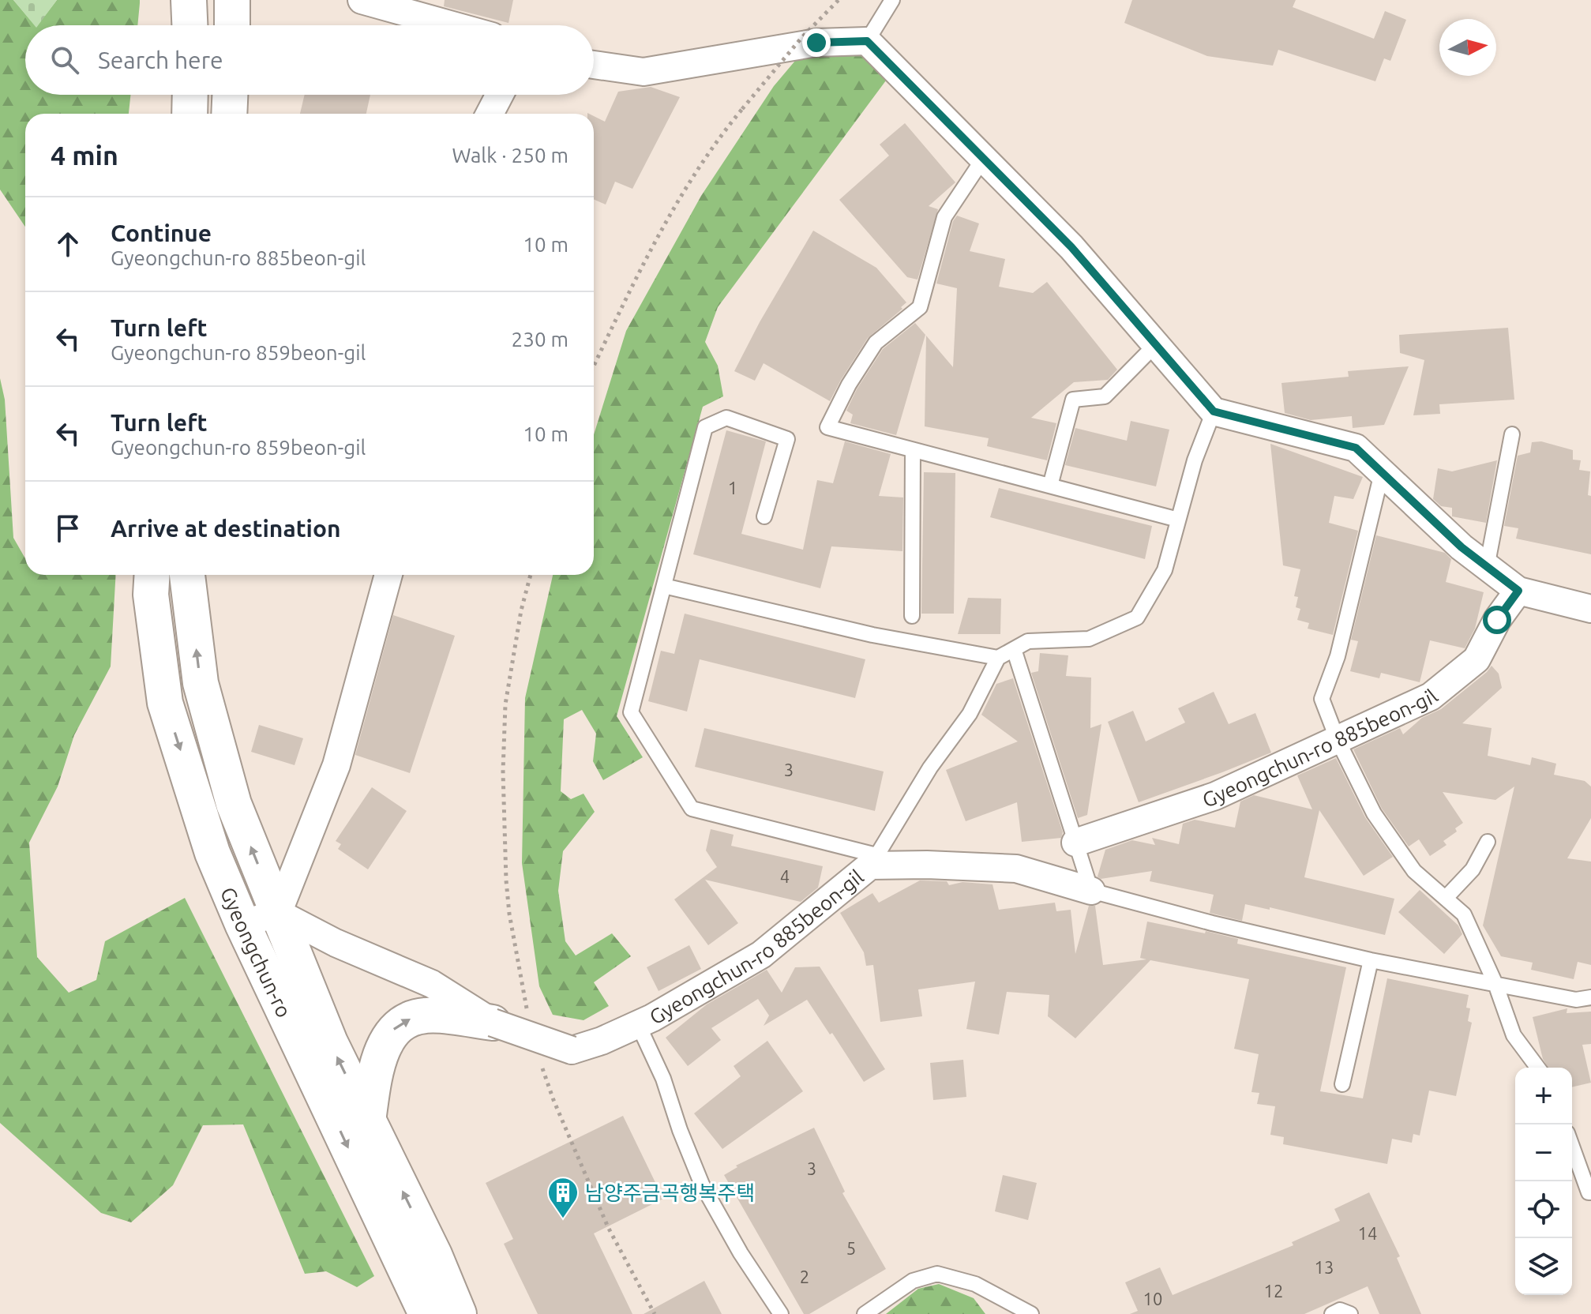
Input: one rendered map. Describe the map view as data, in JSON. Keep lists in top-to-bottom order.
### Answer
{
  "streets": {
    "street": ["Gyeongchun-ro 885beon-gil", "Gyeongchun-ro"]
  },
  "places": {
    "building": ["남양주금곡행복주택"]
  },
  "house_numbers": [
    "1",
    "3",
    "4",
    "3",
    "14",
    "5",
    "13",
    "2",
    "12",
    "10"
  ],
  "north": "right",
  "page": {
    "search": "Search here",
    "heading": ["4 min", "Walk · 250 m"],
    "list": [
      ["Continue", "Gyeongchun-ro 885beon-gil", "10 m"],
      ["Turn left", "Gyeongchun-ro 859beon-gil", "230 m"],
      ["Turn left", "Gyeongchun-ro 859beon-gil", "10 m"],
      "Arrive at destination"
    ],
    "map_buttons": ["+", "−"]
  }
}
